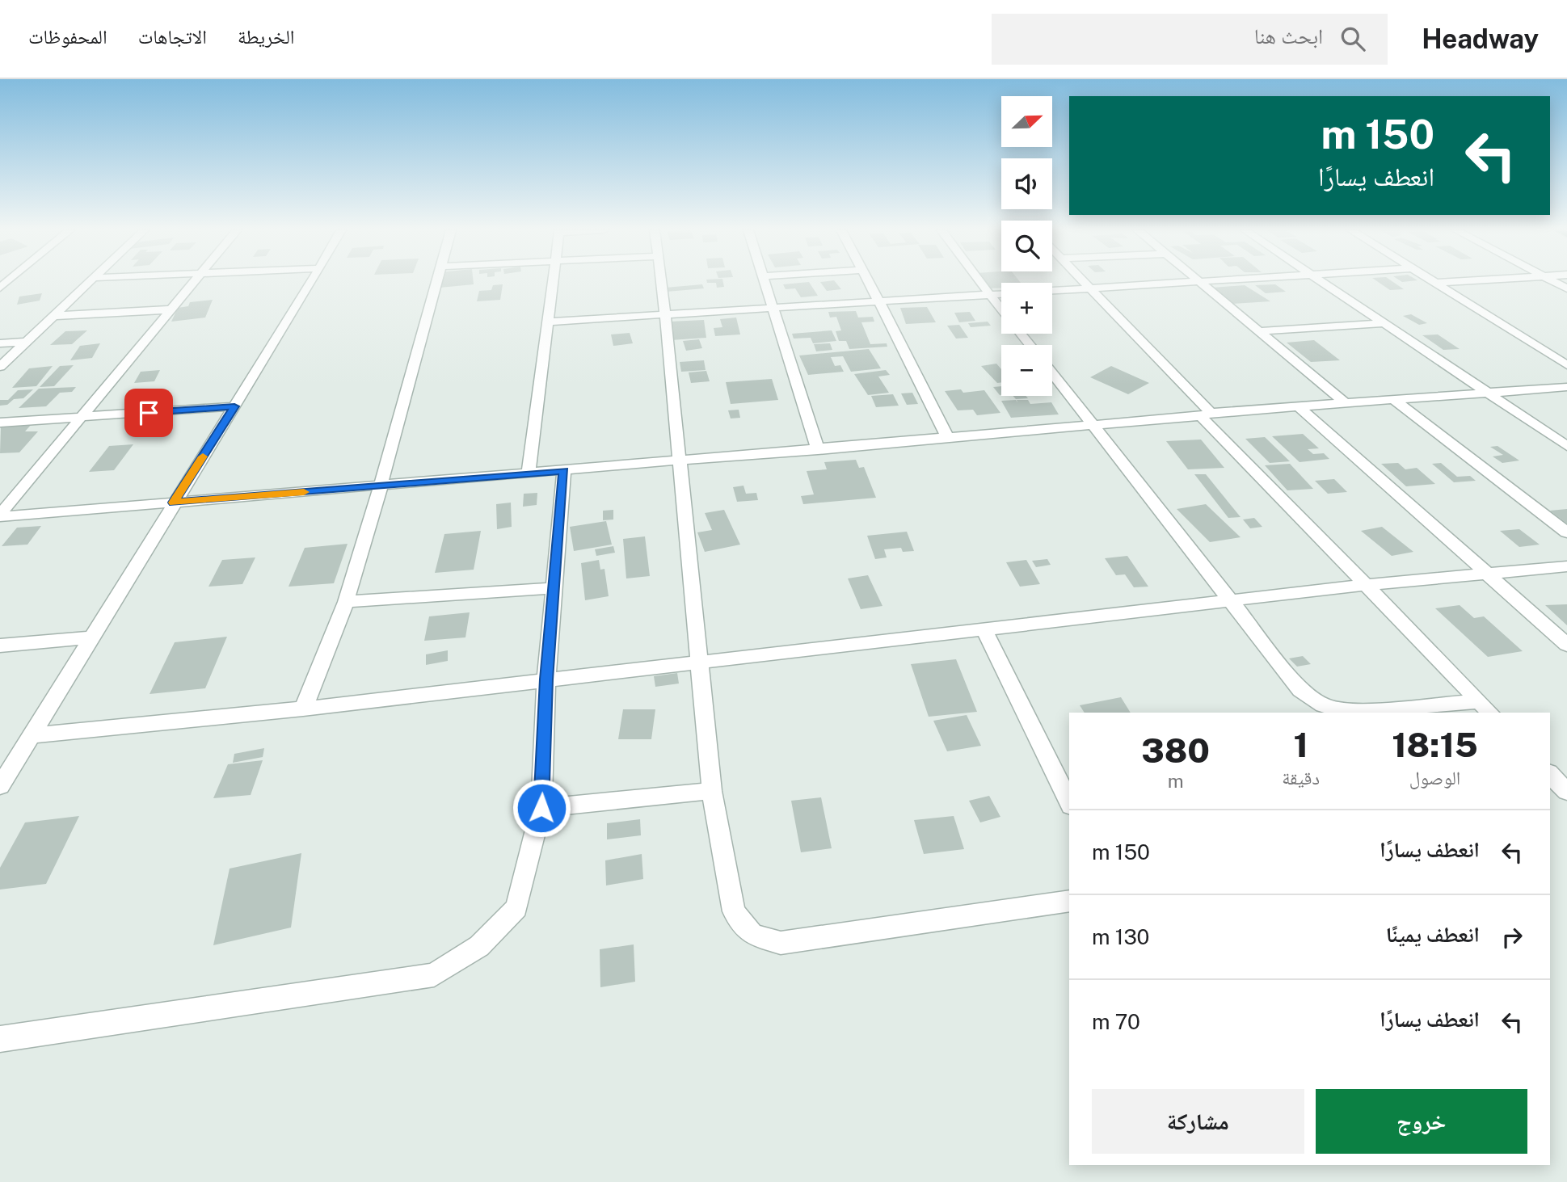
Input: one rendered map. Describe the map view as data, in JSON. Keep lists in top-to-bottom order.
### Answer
{
  "north": "top right",
  "page": {
    "header": "Headway",
    "search": "ابحث هنا",
    "nav": ["الخريطة", "الاتجاهات", "المحفوظات"],
    "map_buttons": ["+", "−"],
    "turn": ["150 m", "انعطف يسارًا"],
    "eta": [
      "18:15",
      "الوصول",
      "1",
      "دقيقة",
      "380",
      "m"
    ],
    "list": [
      {
        "name": "انعطف يسارًا",
        "value": "150 m"
      },
      {
        "name": "انعطف يمينًا",
        "value": "130 m"
      },
      {
        "name": "انعطف يسارًا",
        "value": "70 m"
      }
    ],
    "buttons": ["خروج", "مشاركة"]
  }
}
